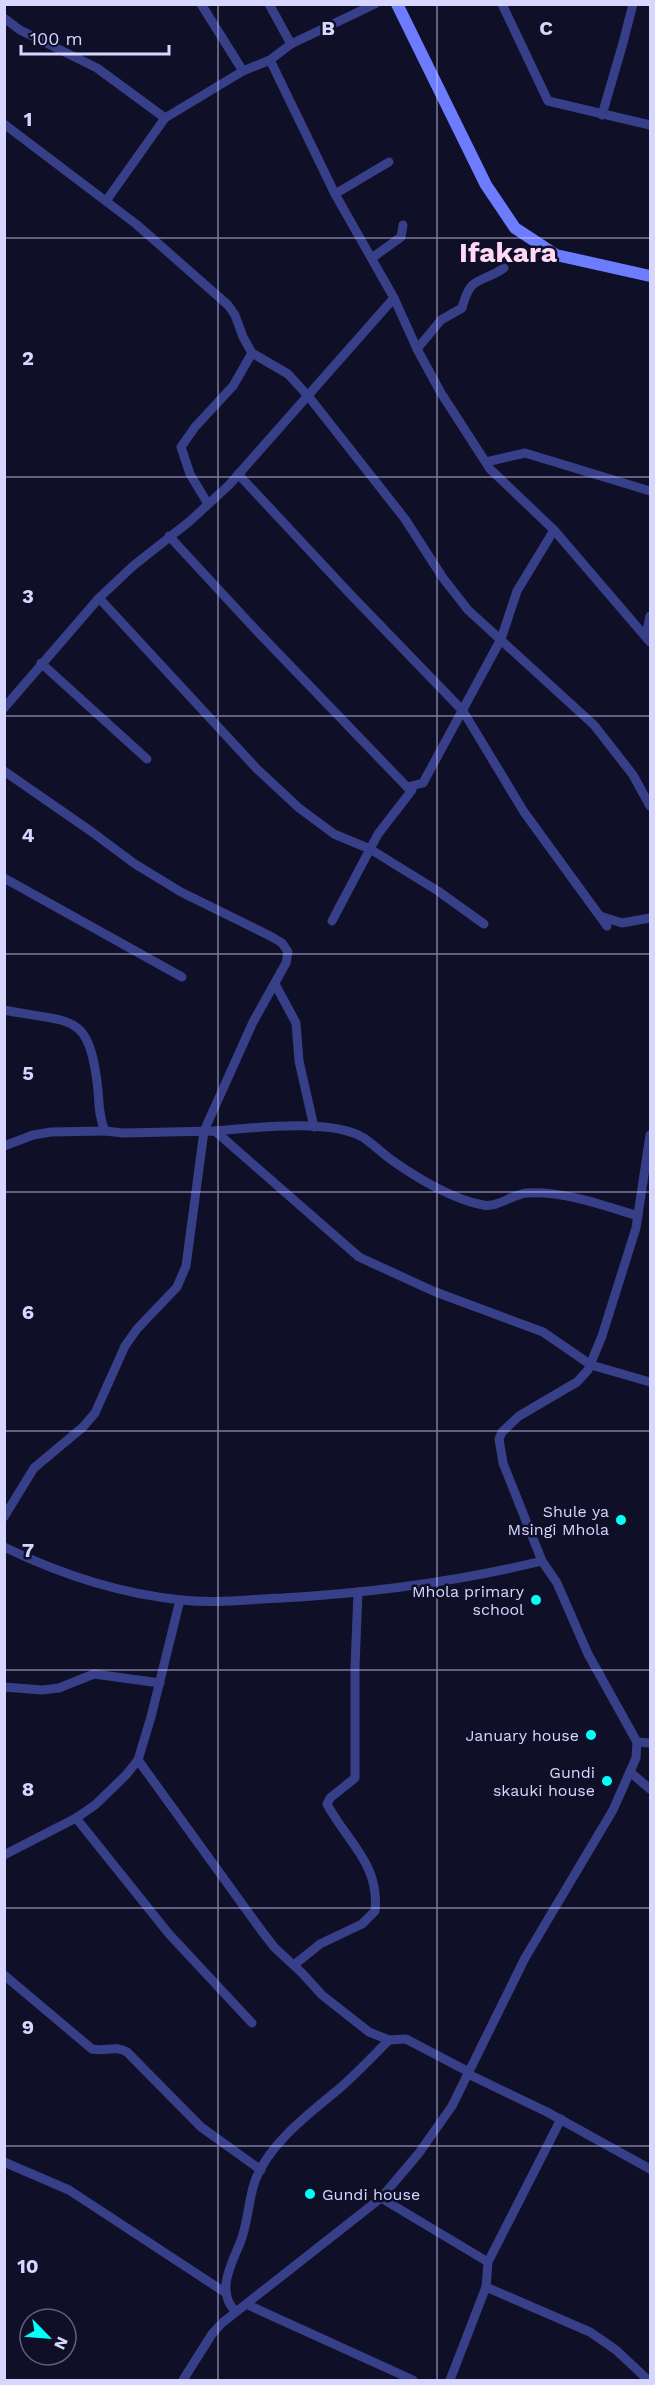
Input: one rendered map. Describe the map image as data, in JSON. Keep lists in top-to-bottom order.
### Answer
{
  "districts": ["Ifakara"],
  "places": [
    "Shule ya Msingi Mhola",
    "Mhola primary school",
    "January house",
    "Gundi skauki house",
    "Gundi house"
  ],
  "scale_bar": "100 m",
  "north": "bottom right",
  "grid": {
    "columns": ["B", "C"],
    "rows": [
      "1",
      "2",
      "3",
      "4",
      "5",
      "6",
      "7",
      "8",
      "9",
      "10"
    ]
  }
}
